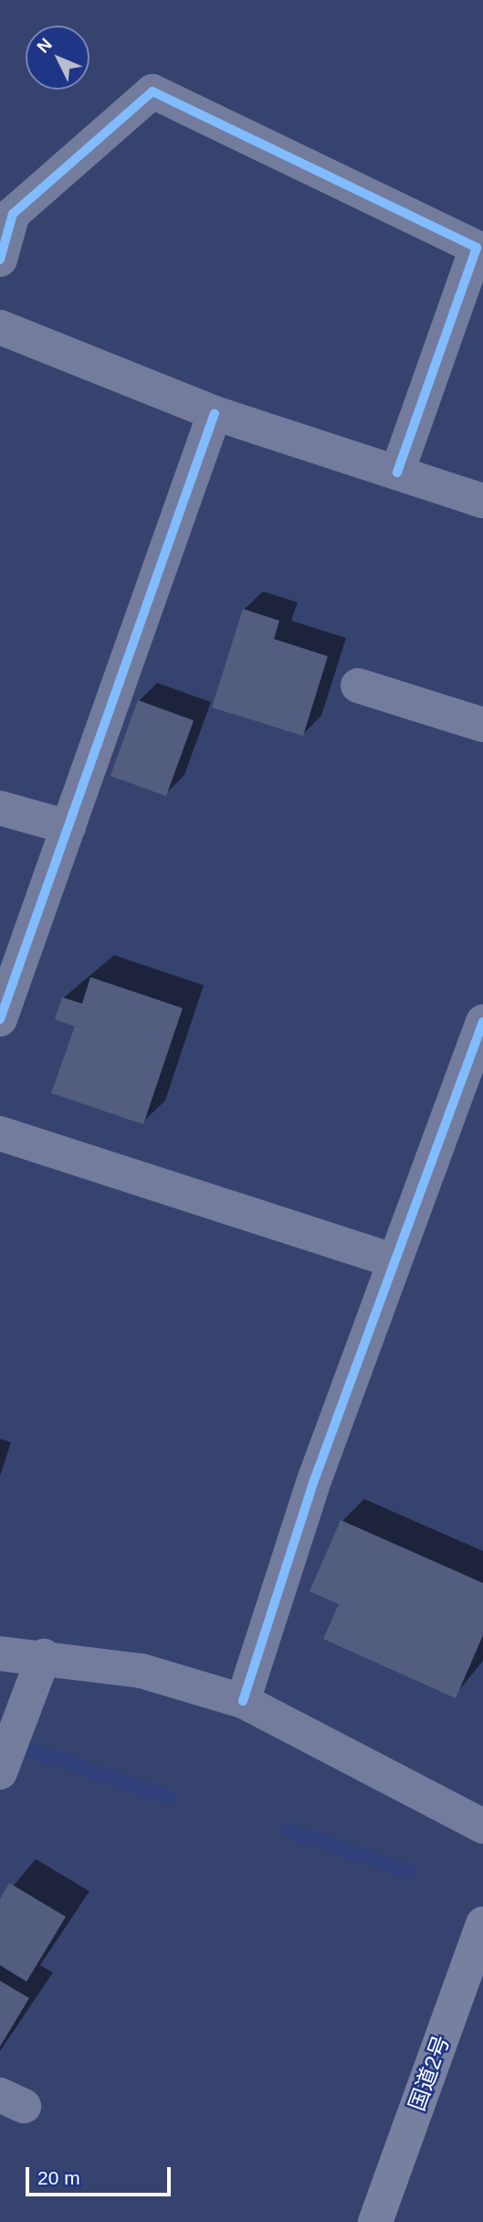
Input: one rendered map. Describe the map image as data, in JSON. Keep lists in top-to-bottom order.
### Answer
{
  "streets": {
    "highway": ["国道2号"]
  },
  "scale_bar": "20 m",
  "north": "top left"
}
